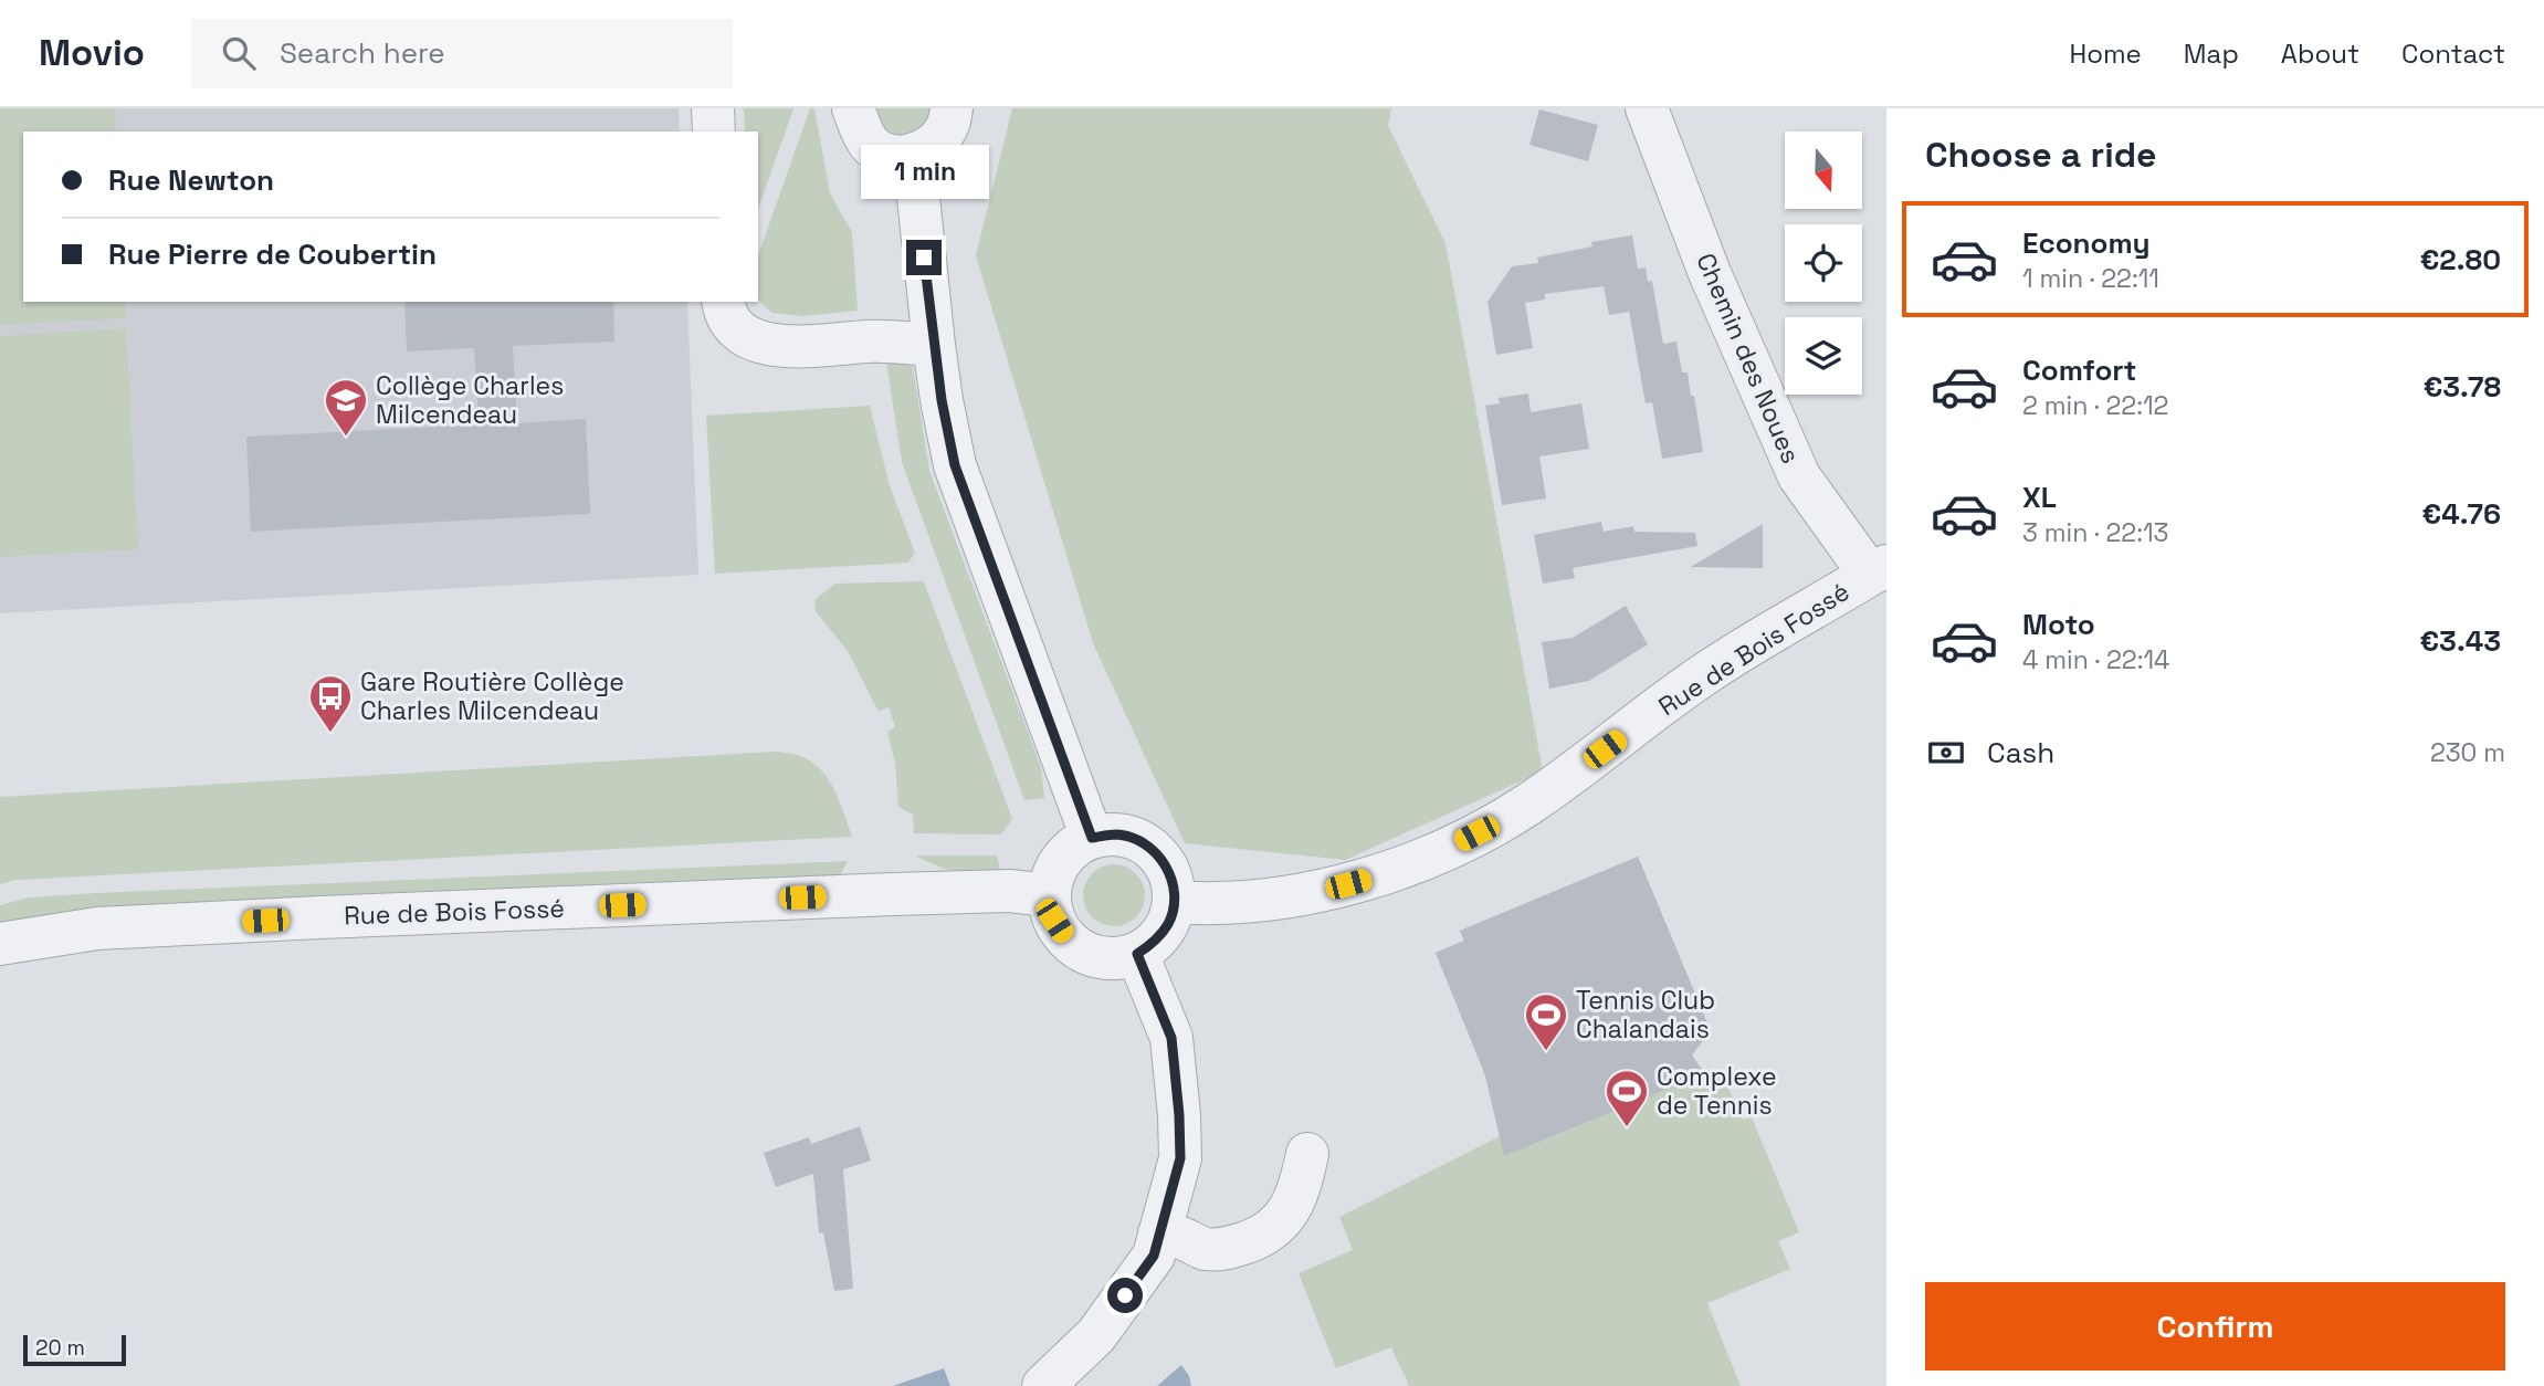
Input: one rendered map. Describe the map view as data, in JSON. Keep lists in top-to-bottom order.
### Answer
{
  "streets": {
    "street": ["Chemin des Noues", "Rue de Bois Fossé"]
  },
  "crossings": [
    ["Chemin des Noues", "Rue de Bois Fossé"]
  ],
  "places": {
    "school or university": ["Collège Charles Milcendeau"],
    "bus stop": ["Gare Routière Collège Charles Milcendeau"],
    "sports": ["Tennis Club Chalandais", "Complexe de Tennis"]
  },
  "scale_bar": "20 m",
  "north": "bottom",
  "page": {
    "header": "Movio",
    "search": "Search here",
    "nav": [
      "Home",
      "Map",
      "About",
      "Contact"
    ],
    "heading": "Choose a ride",
    "banner": ["Rue Newton", "Rue Pierre de Coubertin"],
    "bubble": "1 min",
    "list": [
      {
        "name": "Economy",
        "note": "1 min · 22:11",
        "value": "€2.80"
      },
      {
        "name": "Comfort",
        "note": "2 min · 22:12",
        "value": "€3.78"
      },
      {
        "name": "XL",
        "note": "3 min · 22:13",
        "value": "€4.76"
      },
      {
        "name": "Moto",
        "note": "4 min · 22:14",
        "value": "€3.43"
      }
    ],
    "pay": ["Cash", "230 m"],
    "buttons": "Confirm",
    "scale": "20 m"
  }
}
